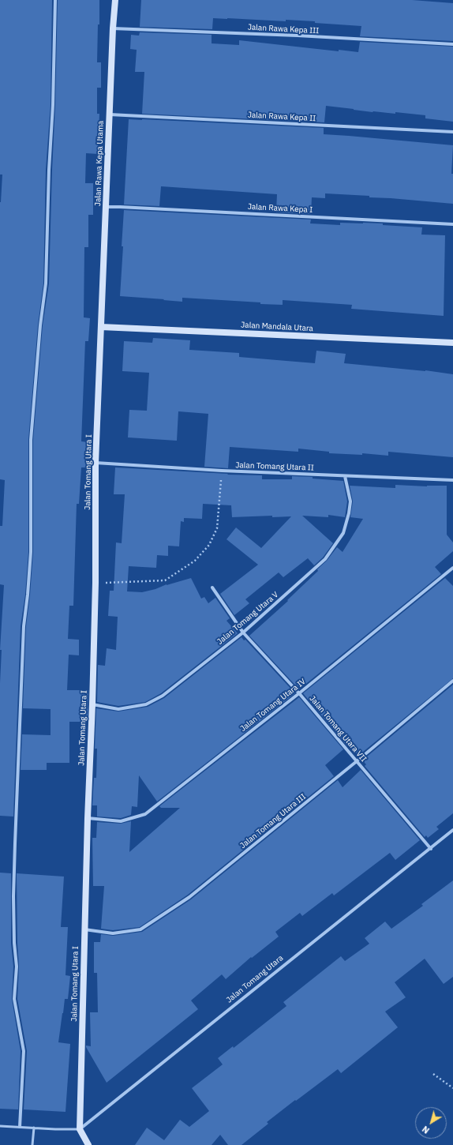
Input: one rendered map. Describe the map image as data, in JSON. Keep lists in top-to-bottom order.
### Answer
{
  "streets": {
    "street": [
      "Jalan Rawa Kepa III",
      "Jalan Rawa Kepa II",
      "Jalan Rawa Kepa Utama",
      "Jalan Rawa Kepa I",
      "Jalan Mandala Utara",
      "Jalan Tomang Utara II",
      "Jalan Tomang Utara I",
      "Jalan Tomang Utara V",
      "Jalan Tomang Utara IV",
      "Jalan Tomang Utara VII",
      "Jalan Tomang Utara III",
      "Jalan Tomang Utara"
    ]
  },
  "crossings": [
    ["Jalan Rawa Kepa III", "Jalan Rawa Kepa Utama"],
    ["Jalan Rawa Kepa II", "Jalan Rawa Kepa Utama"],
    ["Jalan Rawa Kepa Utama", "Jalan Rawa Kepa I"],
    ["Jalan Rawa Kepa Utama", "Jalan Mandala Utara"],
    ["Jalan Rawa Kepa Utama", "Jalan Tomang Utara I"],
    ["Jalan Mandala Utara", "Jalan Tomang Utara I"],
    ["Jalan Tomang Utara II", "Jalan Tomang Utara I"],
    ["Jalan Tomang Utara II", "Jalan Tomang Utara V"],
    ["Jalan Tomang Utara I", "Jalan Tomang Utara V"],
    ["Jalan Tomang Utara I", "Jalan Tomang Utara IV"],
    ["Jalan Tomang Utara I", "Jalan Tomang Utara III"],
    ["Jalan Tomang Utara I", "Jalan Tomang Utara"],
    ["Jalan Tomang Utara V", "Jalan Tomang Utara VII"],
    ["Jalan Tomang Utara IV", "Jalan Tomang Utara VII"],
    ["Jalan Tomang Utara VII", "Jalan Tomang Utara III"],
    ["Jalan Tomang Utara VII", "Jalan Tomang Utara"]
  ],
  "north": "bottom left"
}
